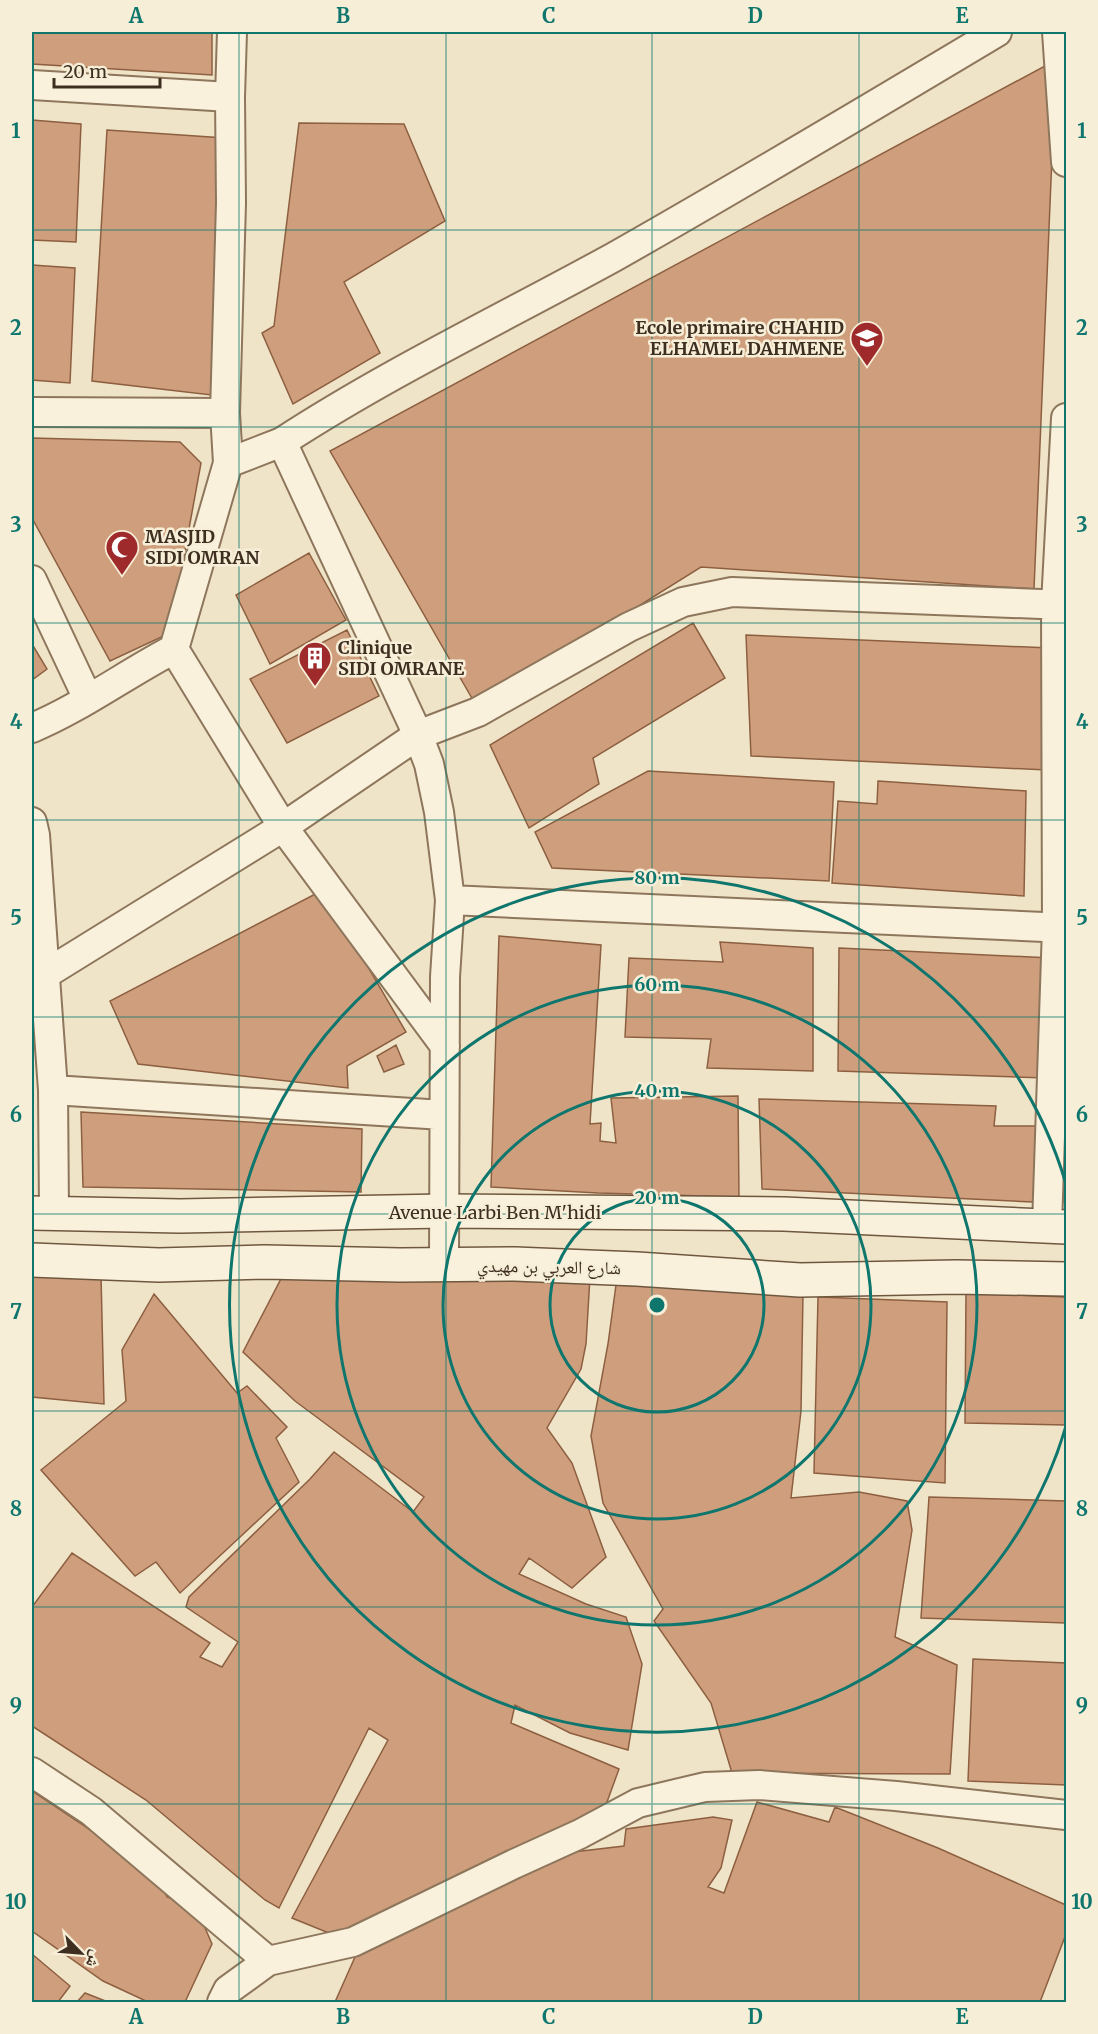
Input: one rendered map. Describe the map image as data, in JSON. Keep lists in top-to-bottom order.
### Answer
{
  "streets": {
    "main road": ["Avenue Larbi Ben M'hidi", "شارع العربي بن مهيدي"]
  },
  "places": {
    "school or university": ["Ecole primaire CHAHID ELHAMEL DAHMENE"],
    "mosque": ["MASJID SIDI OMRAN"],
    "building": ["Clinique SIDI OMRANE"]
  },
  "scale_bar": "20 m",
  "north": "bottom right",
  "grid": {
    "columns": [
      "A",
      "B",
      "C",
      "D",
      "E"
    ],
    "rows": [
      "1",
      "2",
      "3",
      "4",
      "5",
      "6",
      "7",
      "8",
      "9",
      "10"
    ]
  },
  "rings": [
    "80 m",
    "60 m",
    "40 m",
    "20 m"
  ]
}
